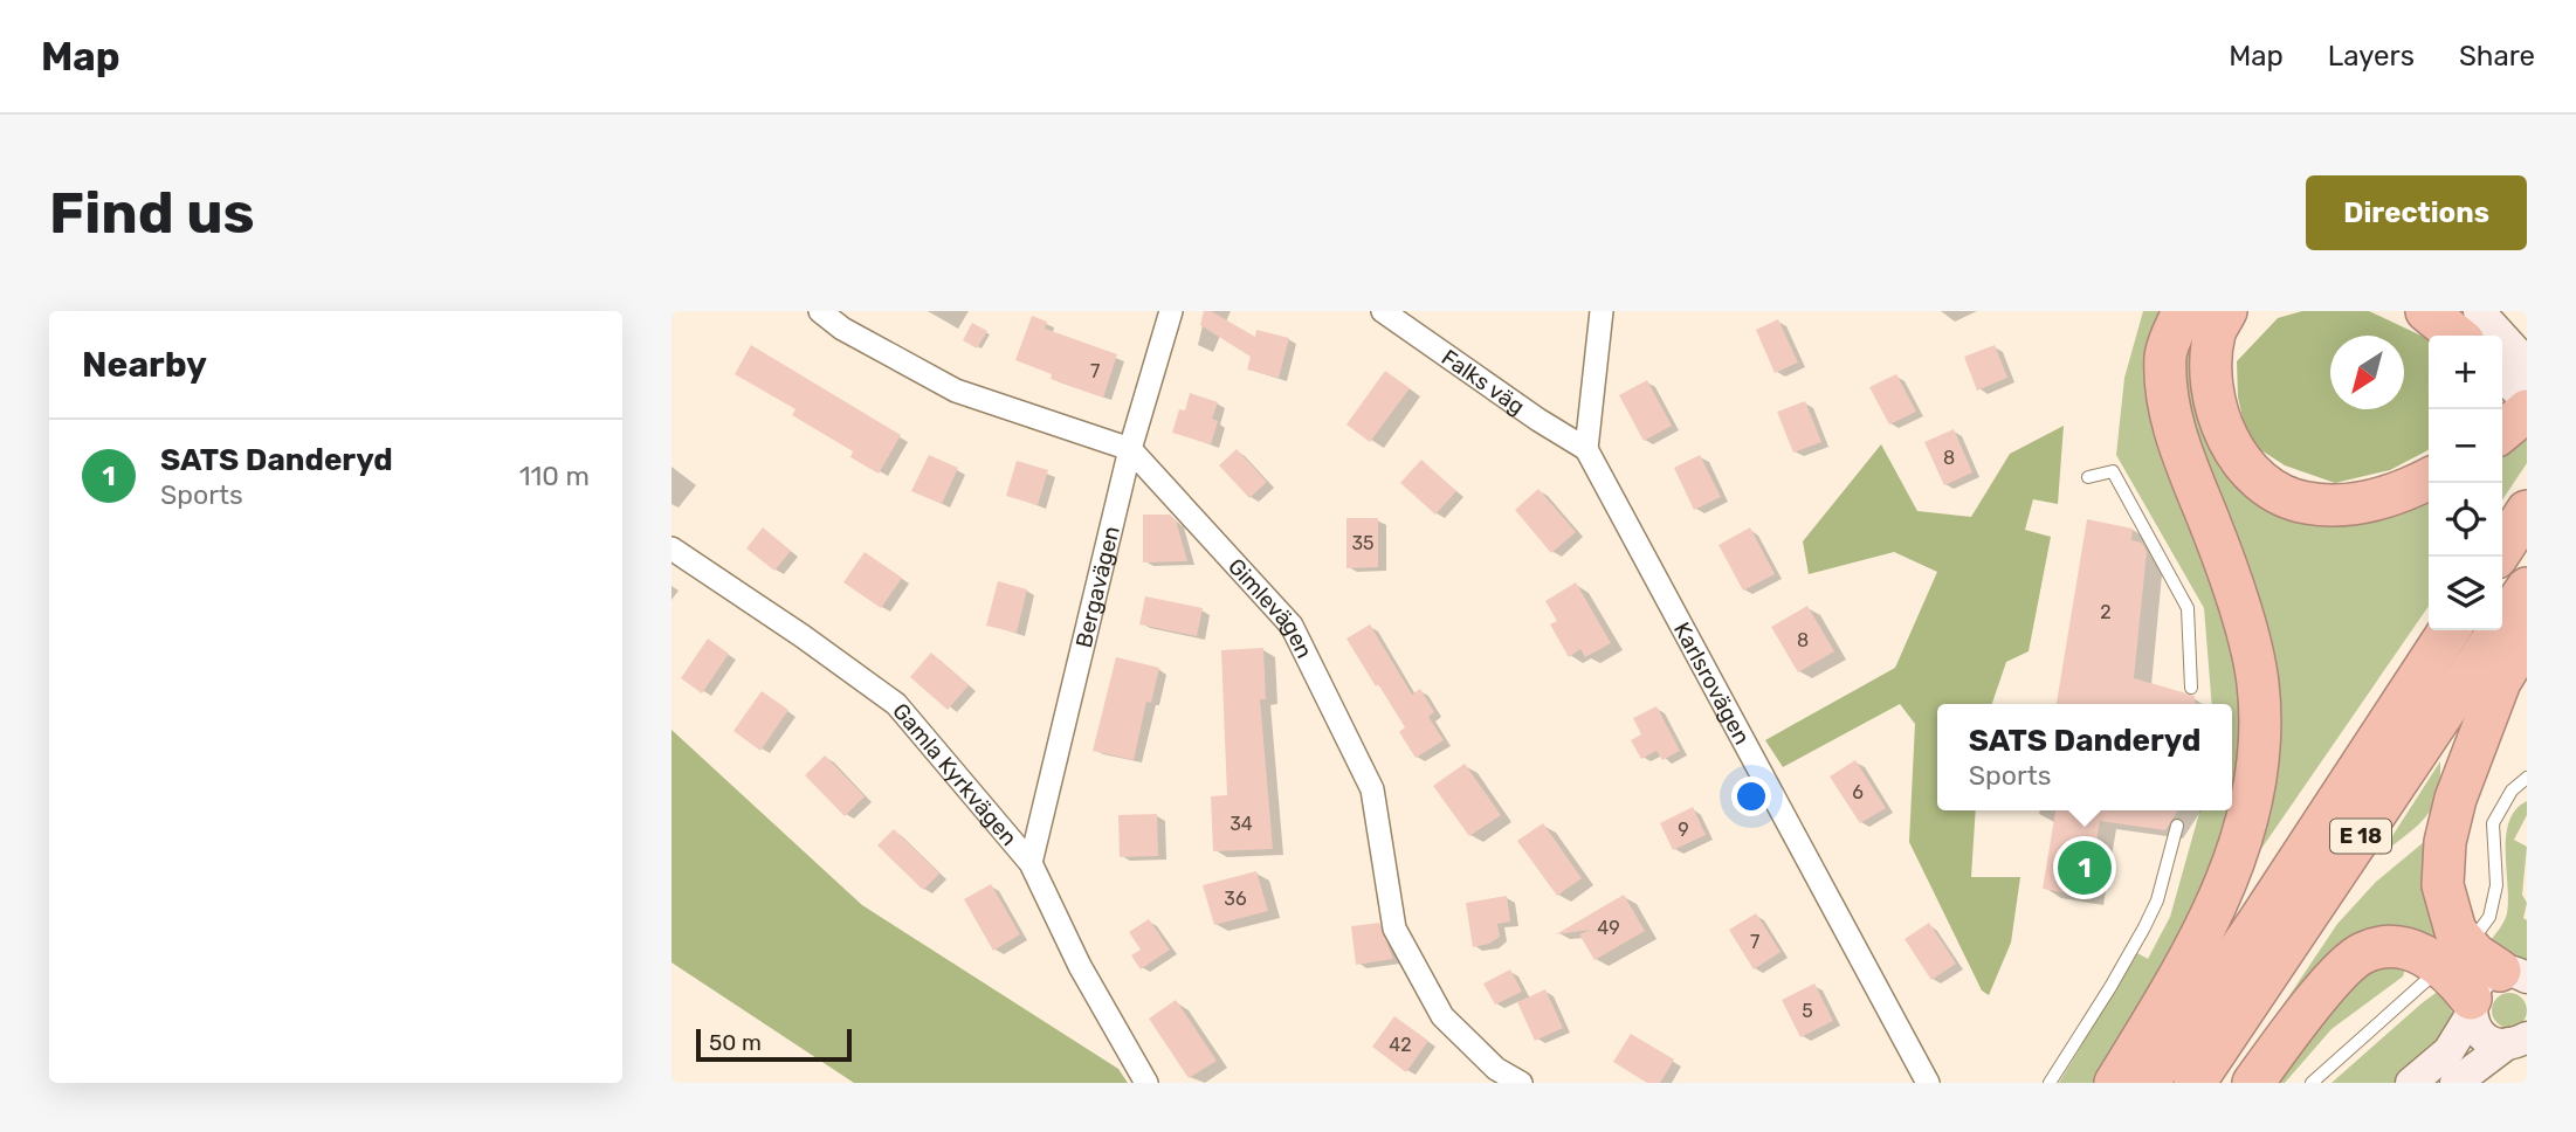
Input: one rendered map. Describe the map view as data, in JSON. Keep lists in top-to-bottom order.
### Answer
{
  "streets": {
    "highway": ["E 18"],
    "street": [
      "Falks väg",
      "Bergavägen",
      "Gimlevägen",
      "Karlsrovägen",
      "Gamla Kyrkvägen"
    ]
  },
  "crossings": [
    ["Falks väg", "Karlsrovägen"],
    ["Bergavägen", "Gimlevägen"],
    ["Bergavägen", "Gamla Kyrkvägen"]
  ],
  "house_numbers": [
    "7",
    "8",
    "35",
    "2",
    "8",
    "6",
    "34",
    "9",
    "36",
    "49",
    "7",
    "5",
    "42"
  ],
  "scale_bar": "50 m",
  "north": "bottom left",
  "page": {
    "header": "Map",
    "nav": ["Map", "Layers", "Share"],
    "buttons": "Directions",
    "title": "Find us",
    "heading": "Nearby",
    "map_buttons": ["+", "−"],
    "list": [
      {
        "mark": "1",
        "name": "SATS Danderyd",
        "note": "Sports",
        "value": "110 m"
      }
    ],
    "popup": ["SATS Danderyd", "Sports"],
    "pins": "1",
    "scale": "50 m"
  }
}
